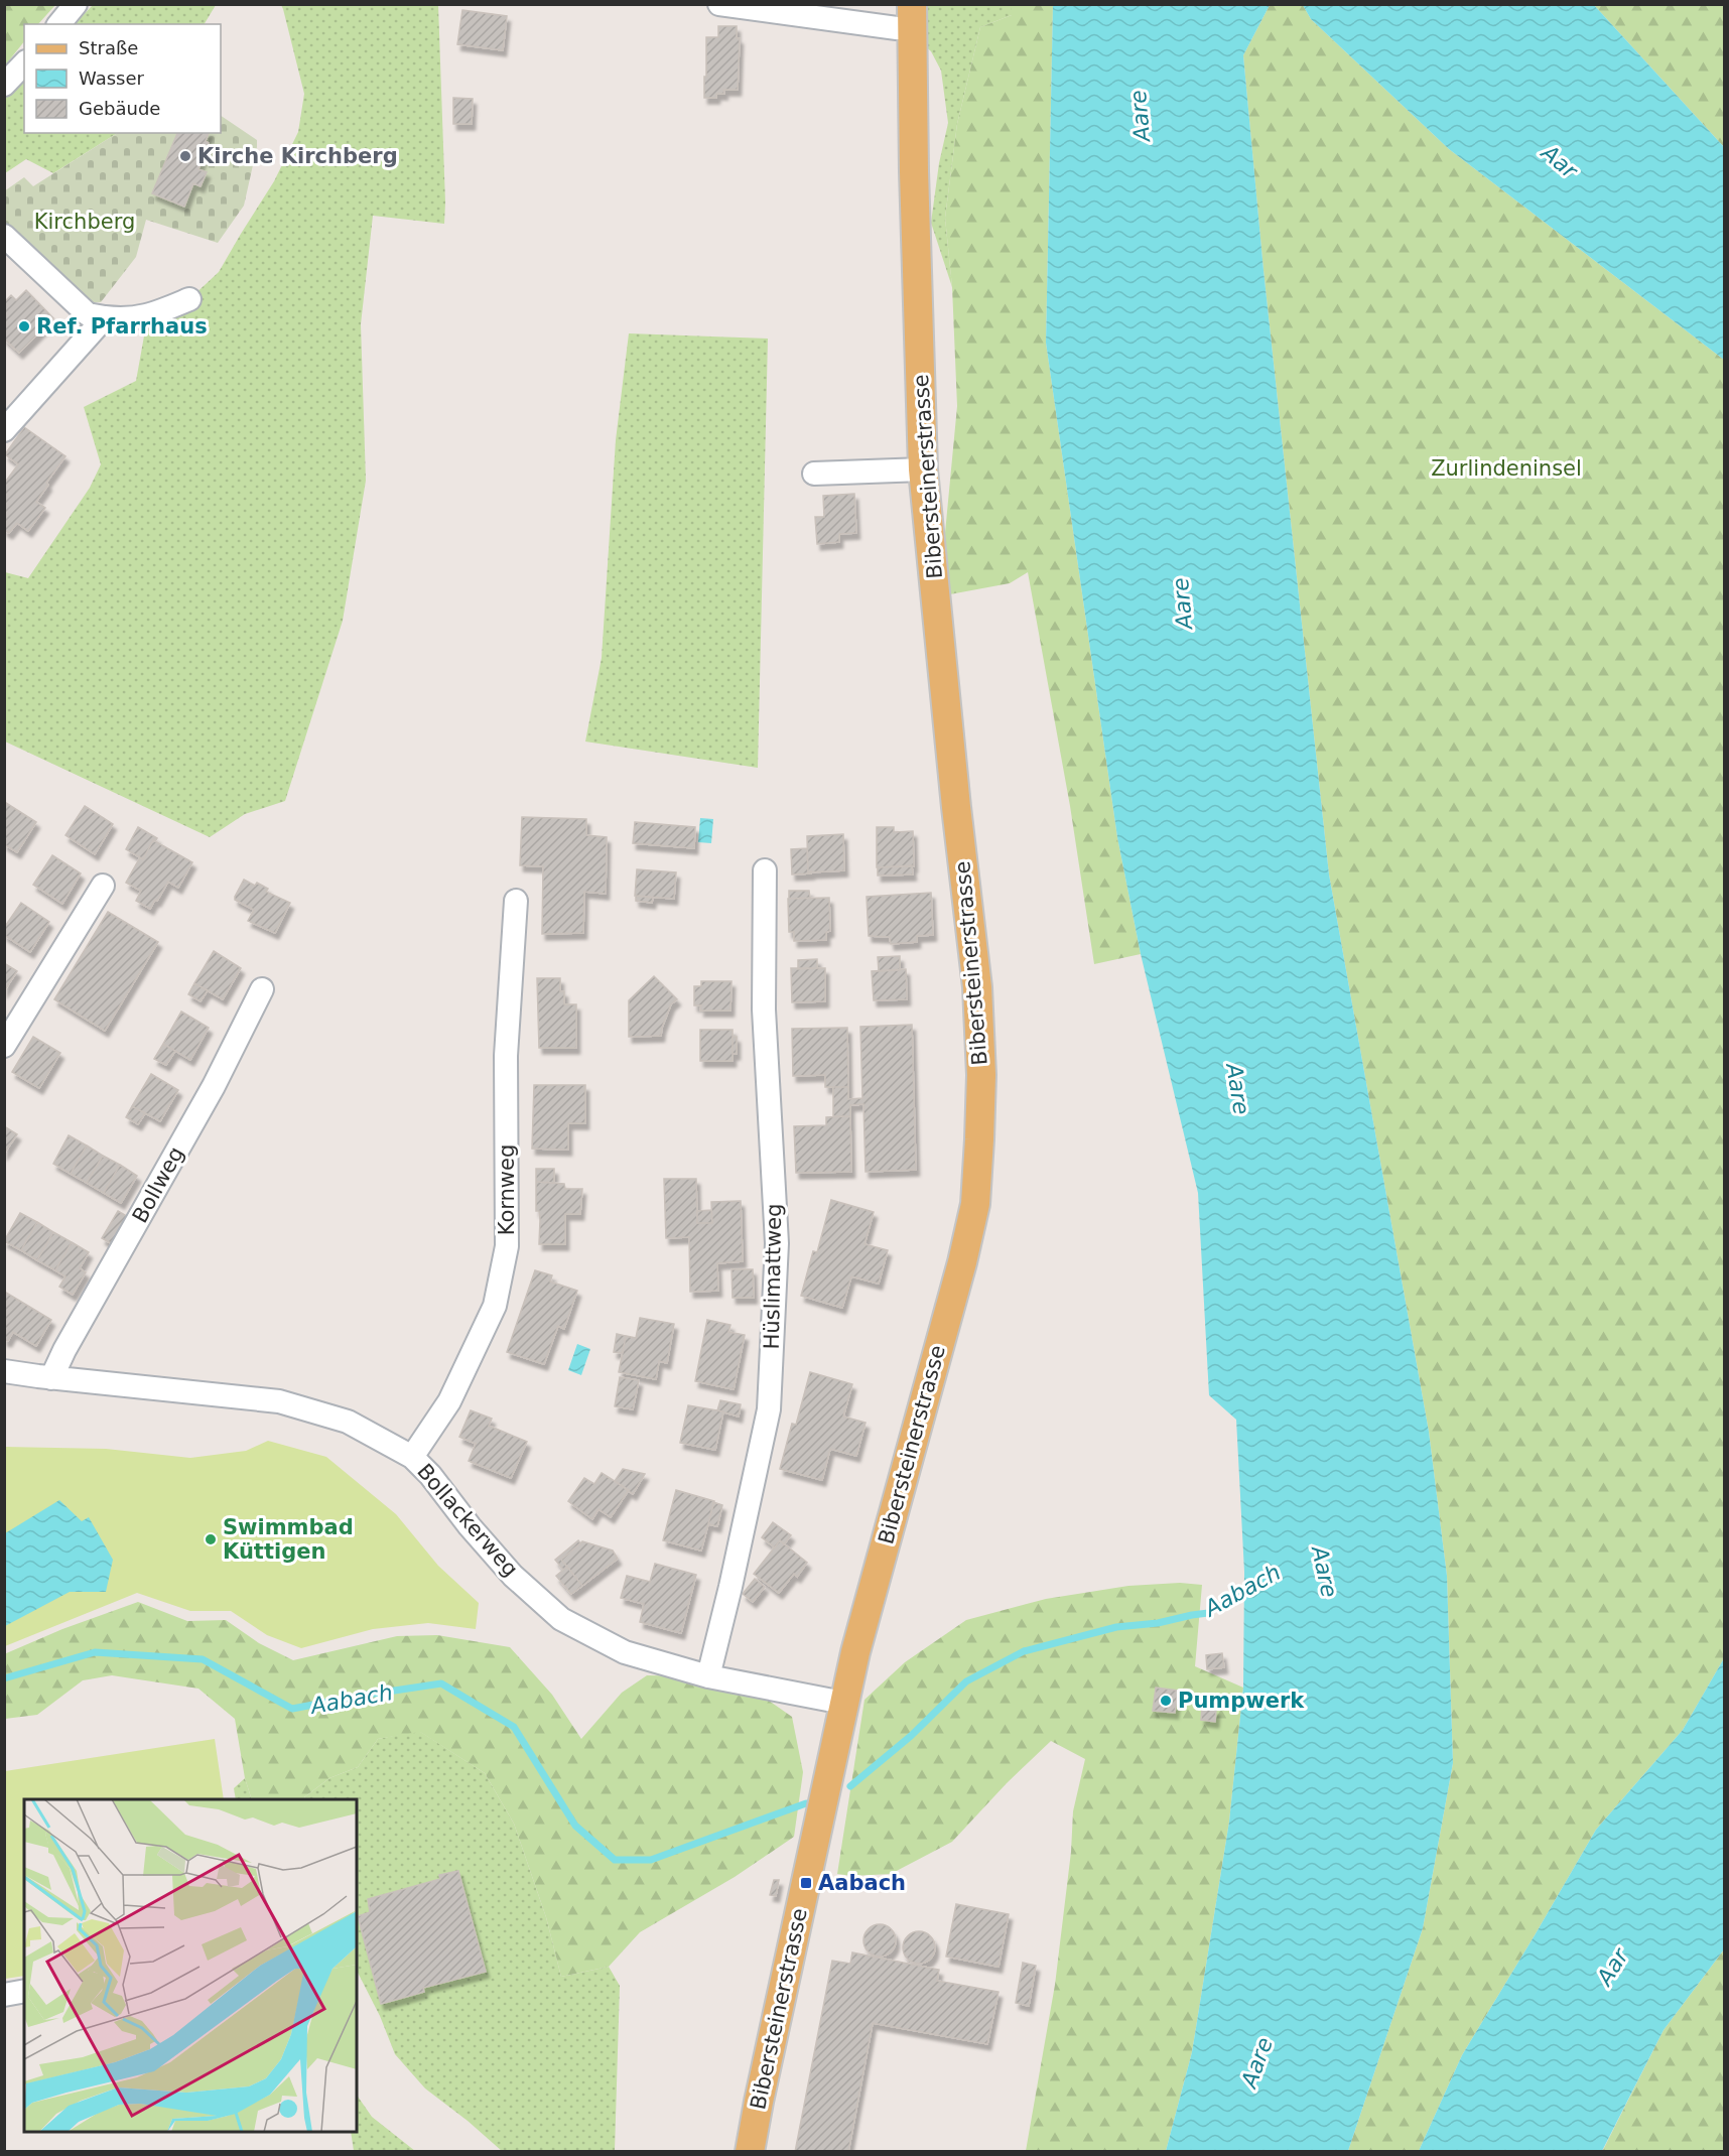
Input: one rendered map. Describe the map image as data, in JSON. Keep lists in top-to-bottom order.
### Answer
{
  "streets": {
    "main road": ["Bibersteinerstrasse"],
    "street": [
      "Bollweg",
      "Kornweg",
      "Hüslimattweg",
      "Bollackerweg"
    ]
  },
  "crossings": [
    ["Bibersteinerstrasse", "Bollackerweg"],
    ["Bollweg", "Bollackerweg"],
    ["Kornweg", "Bollackerweg"],
    ["Hüslimattweg", "Bollackerweg"]
  ],
  "water": ["Aare", "Aar", "Aabach"],
  "parks": ["Kirchberg", "Zurlindeninsel"],
  "places": {
    "other": [
      "Kirche Kirchberg",
      "Ref. Pfarrhaus",
      "Swimmbad Küttigen",
      "Pumpwerk"
    ],
    "transit": ["Aabach"]
  },
  "legend": ["Straße", "Wasser", "Gebäude"]
}
